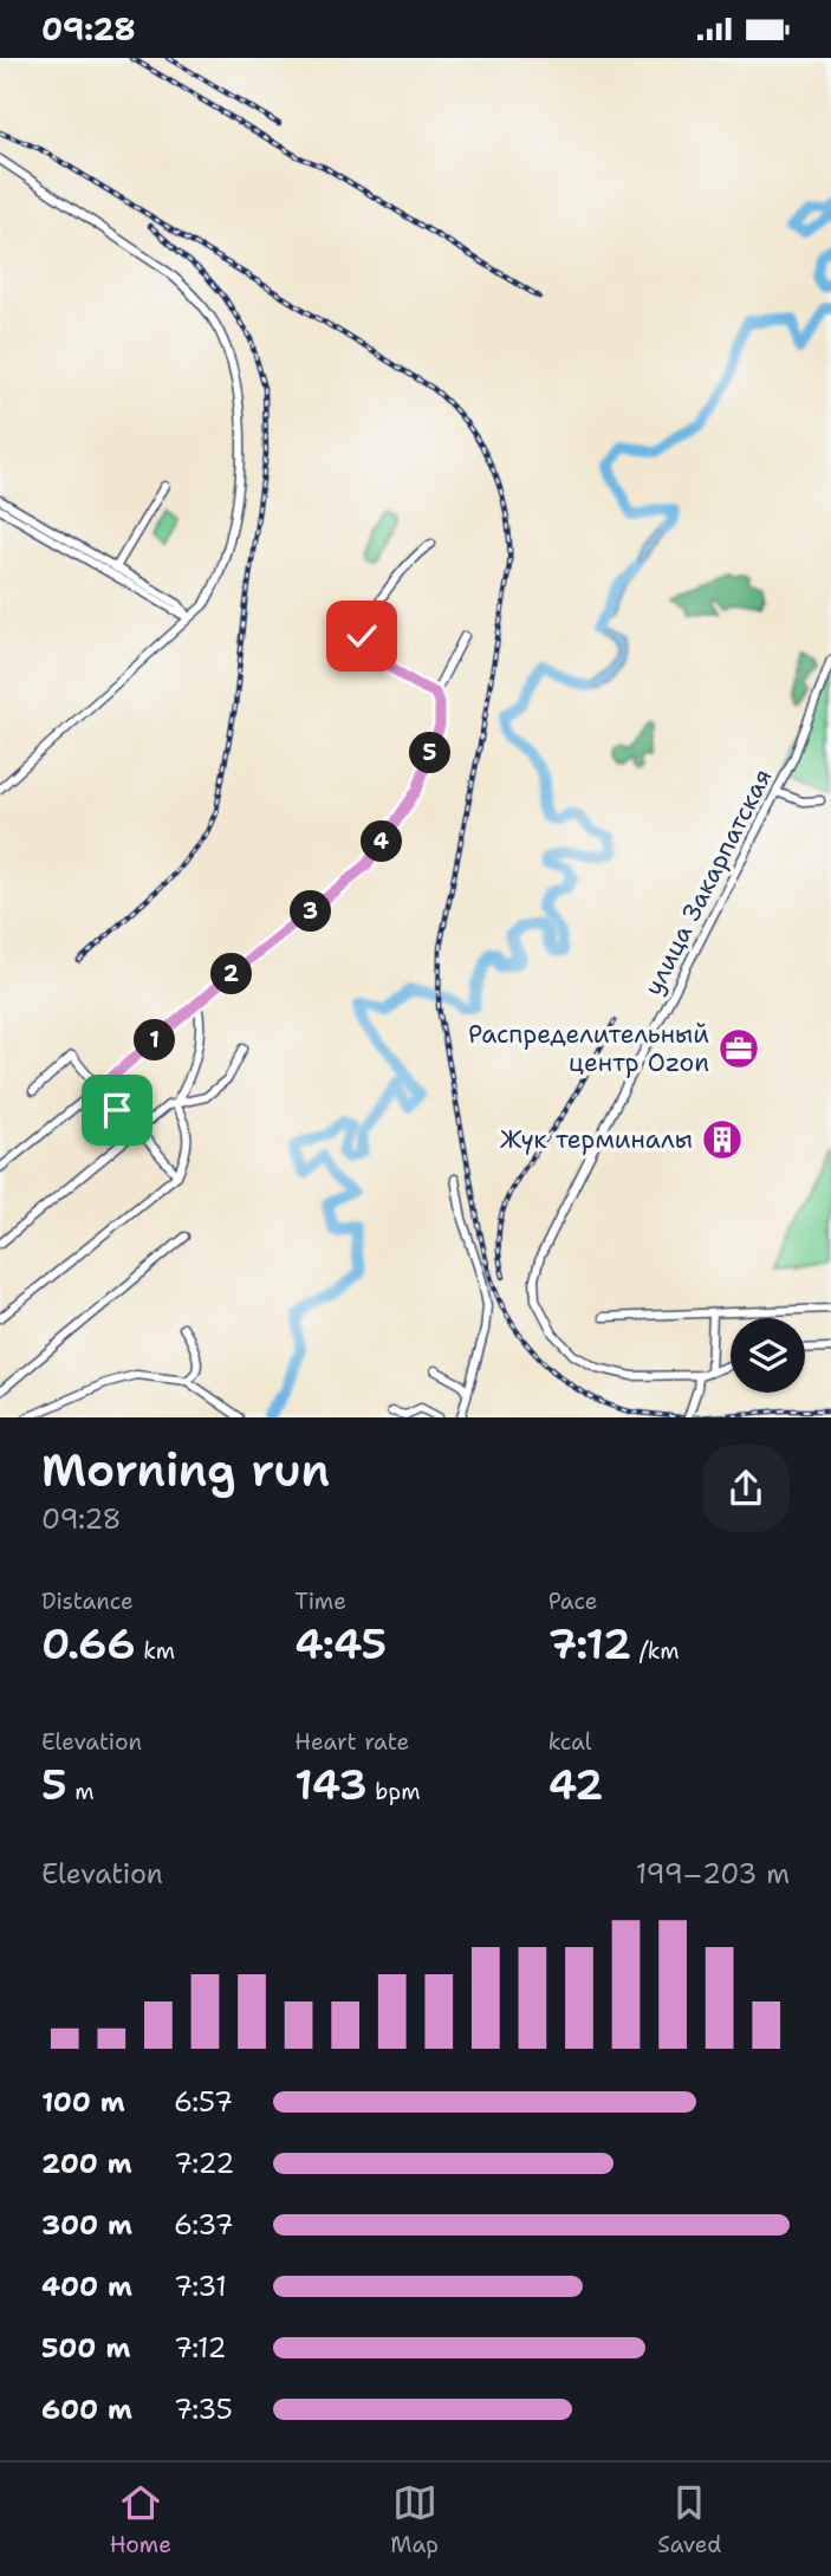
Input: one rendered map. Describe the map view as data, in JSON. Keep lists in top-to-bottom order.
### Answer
{
  "streets": {
    "street": ["улица Закарпатская"]
  },
  "places": {
    "office": ["Распределительный центр Ozon"],
    "building": ["Жүк терминалы"]
  },
  "page": {
    "status": "09:28",
    "pins": [
      "5",
      "4",
      "3",
      "2",
      "1"
    ],
    "heading": ["Morning run", "09:28"],
    "stats": [
      ["Distance", "0.66 km"],
      ["Time", "4:45"],
      ["Pace", "7:12 /km"],
      ["Elevation", "5 m"],
      ["Heart rate", "143 bpm"],
      ["kcal", "42"]
    ],
    "chart": ["Elevation", "199–203 m"],
    "list": [
      {
        "name": "100 m",
        "note": "6:57"
      },
      {
        "name": "200 m",
        "note": "7:22"
      },
      {
        "name": "300 m",
        "note": "6:37"
      },
      {
        "name": "400 m",
        "note": "7:31"
      },
      {
        "name": "500 m",
        "note": "7:12"
      },
      {
        "name": "600 m",
        "note": "7:35"
      }
    ],
    "tabs": ["Home", "Map", "Saved"]
  }
}
